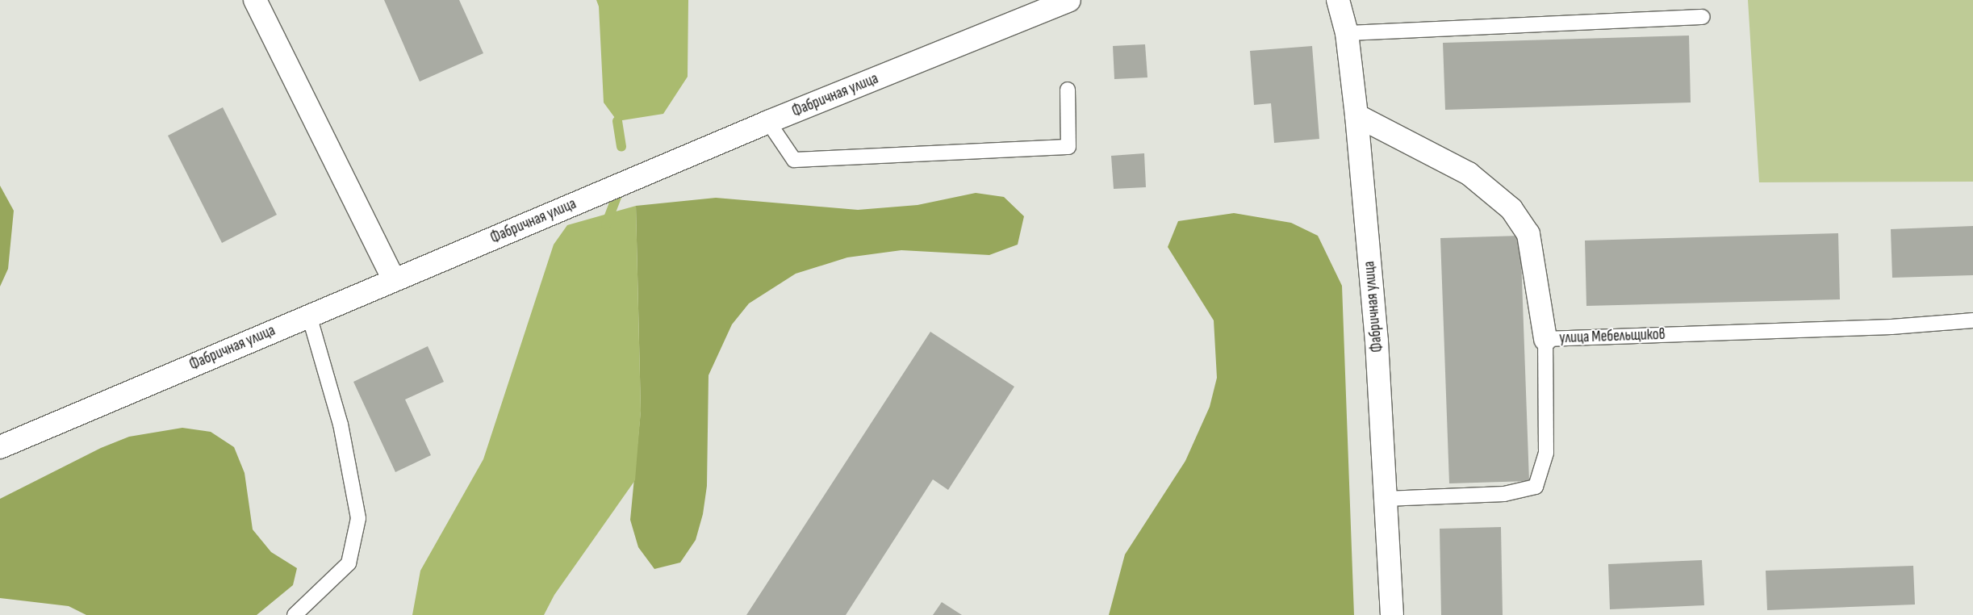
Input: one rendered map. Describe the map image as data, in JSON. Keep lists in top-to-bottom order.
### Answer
{
  "streets": {
    "street": ["Фабричная улица", "улица Мебельщиков"]
  },
  "crossings": [
    ["Фабричная улица", "улица Мебельщиков"]
  ]
}
